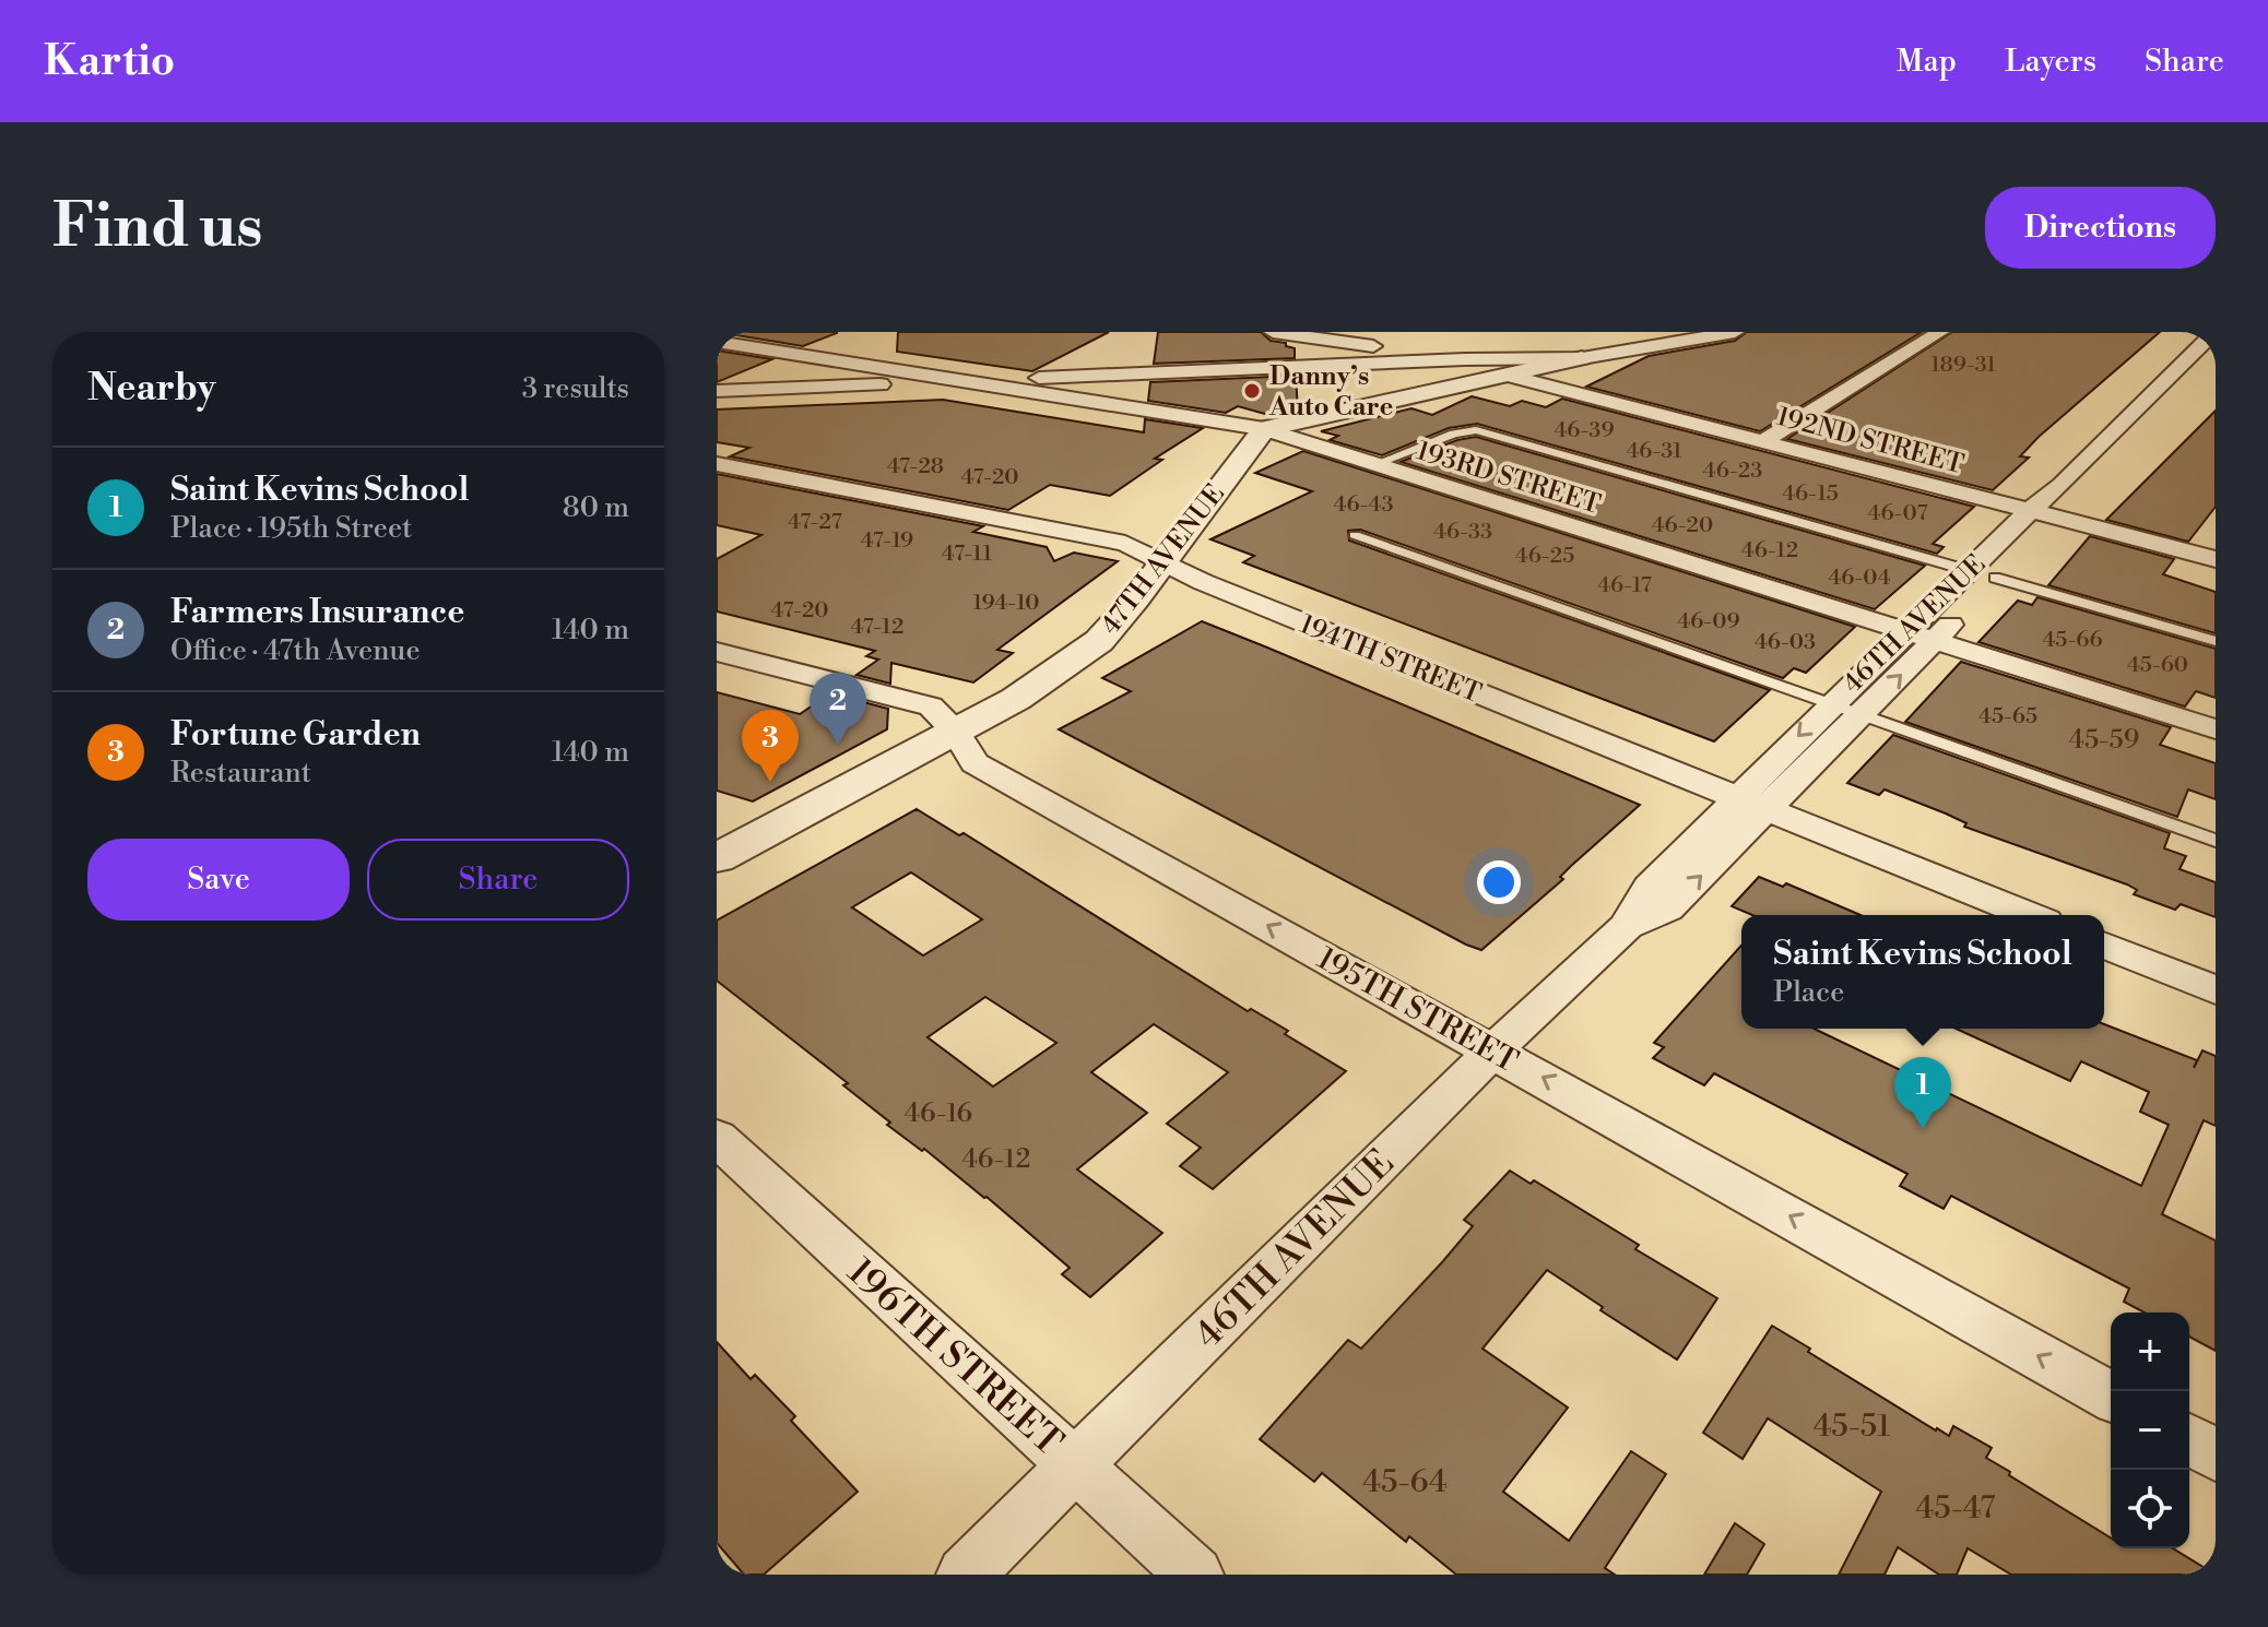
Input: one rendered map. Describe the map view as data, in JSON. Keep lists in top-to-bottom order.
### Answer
{
  "streets": {
    "street": [
      "192ND STREET",
      "193RD STREET",
      "47TH AVENUE",
      "46TH AVENUE",
      "194TH STREET",
      "195TH STREET",
      "196TH STREET"
    ]
  },
  "crossings": [
    ["192ND STREET", "46TH AVENUE"],
    ["193RD STREET", "47TH AVENUE"],
    ["193RD STREET", "46TH AVENUE"],
    ["47TH AVENUE", "194TH STREET"],
    ["47TH AVENUE", "195TH STREET"],
    ["46TH AVENUE", "194TH STREET"],
    ["46TH AVENUE", "195TH STREET"],
    ["46TH AVENUE", "196TH STREET"]
  ],
  "one_way": ["195TH STREET"],
  "places": ["Danny’s Auto Care"],
  "house_numbers": [
    "189-31",
    "46-39",
    "46-31",
    "47-28",
    "46-23",
    "47-20",
    "46-15",
    "46-43",
    "46-07",
    "47-27",
    "46-20",
    "46-33",
    "47-19",
    "46-12",
    "47-11",
    "46-25",
    "46-04",
    "46-17",
    "194-10",
    "47-20",
    "46-09",
    "47-12",
    "45-66",
    "46-03",
    "45-60",
    "45-65",
    "45-59",
    "46-16",
    "46-12",
    "45-51",
    "45-64",
    "45-47"
  ],
  "page": {
    "header": "Kartio",
    "nav": ["Map", "Layers", "Share"],
    "buttons": [
      "Directions",
      ["Save", "Share"]
    ],
    "title": "Find us",
    "heading": ["Nearby", "3 results"],
    "list": [
      {
        "mark": "1",
        "name": "Saint Kevins School",
        "note": "Place · 195th Street",
        "value": "80 m"
      },
      {
        "mark": "2",
        "name": "Farmers Insurance",
        "note": "Office · 47th Avenue",
        "value": "140 m"
      },
      {
        "mark": "3",
        "name": "Fortune Garden",
        "note": "Restaurant",
        "value": "140 m"
      }
    ],
    "pins": ["2", "3", "1"],
    "popup": ["Saint Kevins School", "Place"],
    "map_buttons": ["+", "−"]
  }
}
